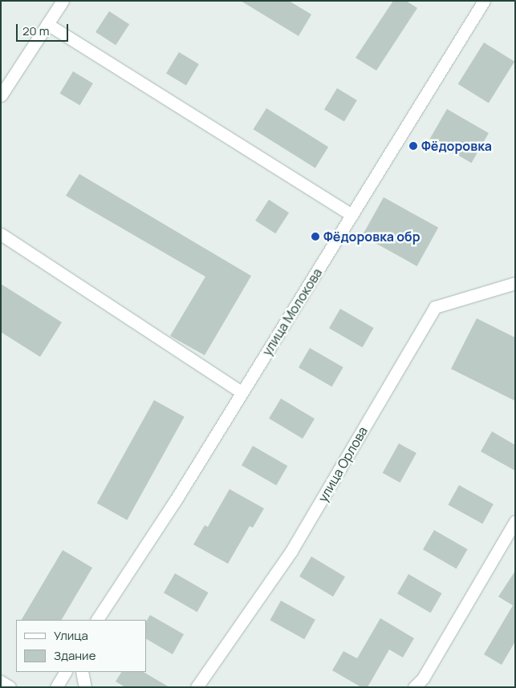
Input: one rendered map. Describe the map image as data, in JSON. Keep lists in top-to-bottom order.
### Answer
{
  "streets": {
    "street": ["улица Молокова", "улица Орлова"]
  },
  "places": ["Фёдоровка", "Фёдоровка обр"],
  "legend": ["Улица", "Здание"],
  "scale_bar": "20 m"
}
